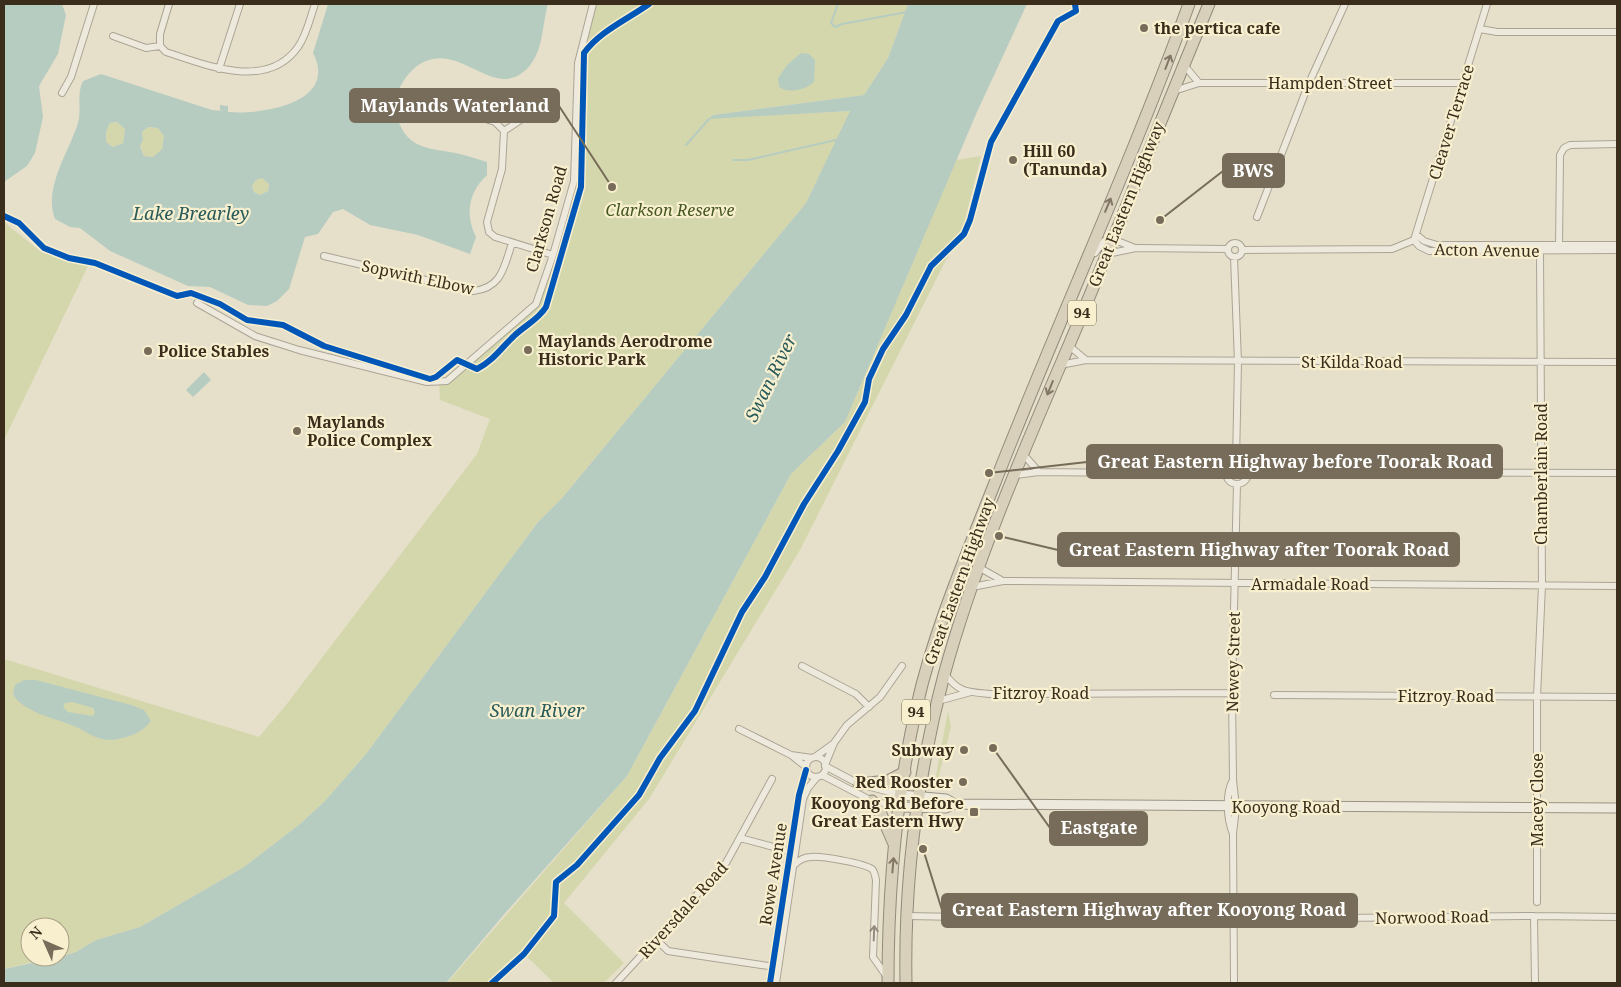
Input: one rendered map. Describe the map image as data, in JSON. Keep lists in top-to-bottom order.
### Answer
{
  "streets": {
    "highway": ["Great Eastern Highway", "94"],
    "street": [
      "Hampden Street",
      "Cleaver Terrace",
      "Clarkson Road",
      "Acton Avenue",
      "Sopwith Elbow",
      "St Kilda Road",
      "Chamberlain Road",
      "Armadale Road",
      "Newey Street",
      "Fitzroy Road",
      "Macey Close",
      "Kooyong Road",
      "Rowe Avenue",
      "Riversdale Road",
      "Norwood Road"
    ]
  },
  "crossings": [
    ["Hampden Street", "Cleaver Terrace"],
    ["Hampden Street", "Great Eastern Highway"],
    ["Cleaver Terrace", "Acton Avenue"],
    ["Great Eastern Highway", "St Kilda Road"],
    ["Great Eastern Highway", "Armadale Road"],
    ["Great Eastern Highway", "Fitzroy Road"],
    ["Great Eastern Highway", "Kooyong Road"],
    ["Acton Avenue", "Chamberlain Road"],
    ["St Kilda Road", "Chamberlain Road"],
    ["Chamberlain Road", "Armadale Road"],
    ["Chamberlain Road", "Fitzroy Road"],
    ["Chamberlain Road", "Macey Close"],
    ["Armadale Road", "Newey Street"],
    ["Newey Street", "Fitzroy Road"],
    ["Newey Street", "Kooyong Road"],
    ["Newey Street", "Norwood Road"],
    ["Fitzroy Road", "Macey Close"],
    ["Macey Close", "Kooyong Road"]
  ],
  "water": ["Lake Brearley", "Swan River"],
  "parks": ["Clarkson Reserve"],
  "places": {
    "other": [
      "the pertica cafe",
      "Hill 60 (Tanunda)",
      "Maylands Waterland",
      "BWS",
      "Maylands Aerodrome Historic Park",
      "Police Stables",
      "Maylands Police Complex",
      "Great Eastern Highway before Toorak Road",
      "Great Eastern Highway after Toorak Road",
      "Eastgate",
      "Subway",
      "Red Rooster",
      "Great Eastern Highway after Kooyong Road"
    ],
    "transit": ["Kooyong Rd Before Great Eastern Hwy"]
  },
  "north": "top left"
}
